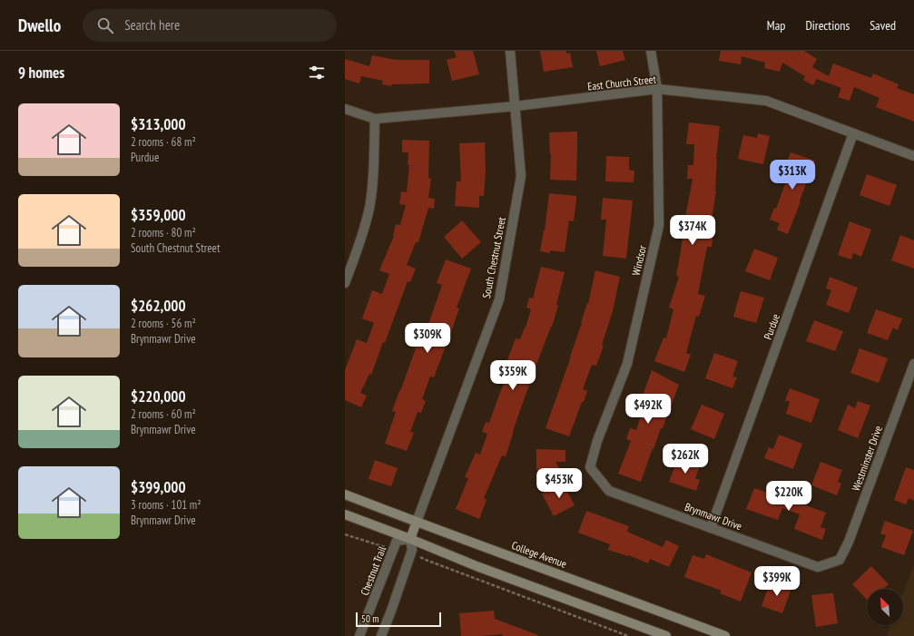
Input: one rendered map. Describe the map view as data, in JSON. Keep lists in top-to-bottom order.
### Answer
{
  "streets": {
    "main road": ["College Avenue"],
    "street": [
      "East Church Street",
      "South Chestnut Street",
      "Windsor",
      "Purdue",
      "Westminster Drive",
      "Brynmawr Drive",
      "Chestnut Trail"
    ]
  },
  "crossings": [
    ["East Church Street", "South Chestnut Street"],
    ["East Church Street", "Windsor"],
    ["East Church Street", "Purdue"],
    ["South Chestnut Street", "College Avenue"],
    ["Windsor", "Brynmawr Drive"],
    ["Purdue", "Brynmawr Drive"],
    ["Westminster Drive", "Brynmawr Drive"]
  ],
  "scale_bar": "50 m",
  "north": "top left",
  "page": {
    "header": "Dwello",
    "search": "Search here",
    "nav": ["Map", "Directions", "Saved"],
    "heading": "9 homes",
    "list": [
      {
        "name": "$313,000",
        "note": "2 rooms · 68 m² · Purdue"
      },
      {
        "name": "$359,000",
        "note": "2 rooms · 80 m² · South Chestnut Street"
      },
      {
        "name": "$262,000",
        "note": "2 rooms · 56 m² · Brynmawr Drive"
      },
      {
        "name": "$220,000",
        "note": "2 rooms · 60 m² · Brynmawr Drive"
      },
      {
        "name": "$399,000",
        "note": "3 rooms · 101 m² · Brynmawr Drive"
      }
    ],
    "price": [
      "$313K",
      "$374K",
      "$309K",
      "$359K",
      "$492K",
      "$262K",
      "$453K",
      "$220K",
      "$399K"
    ],
    "scale": "50 m"
  }
}
